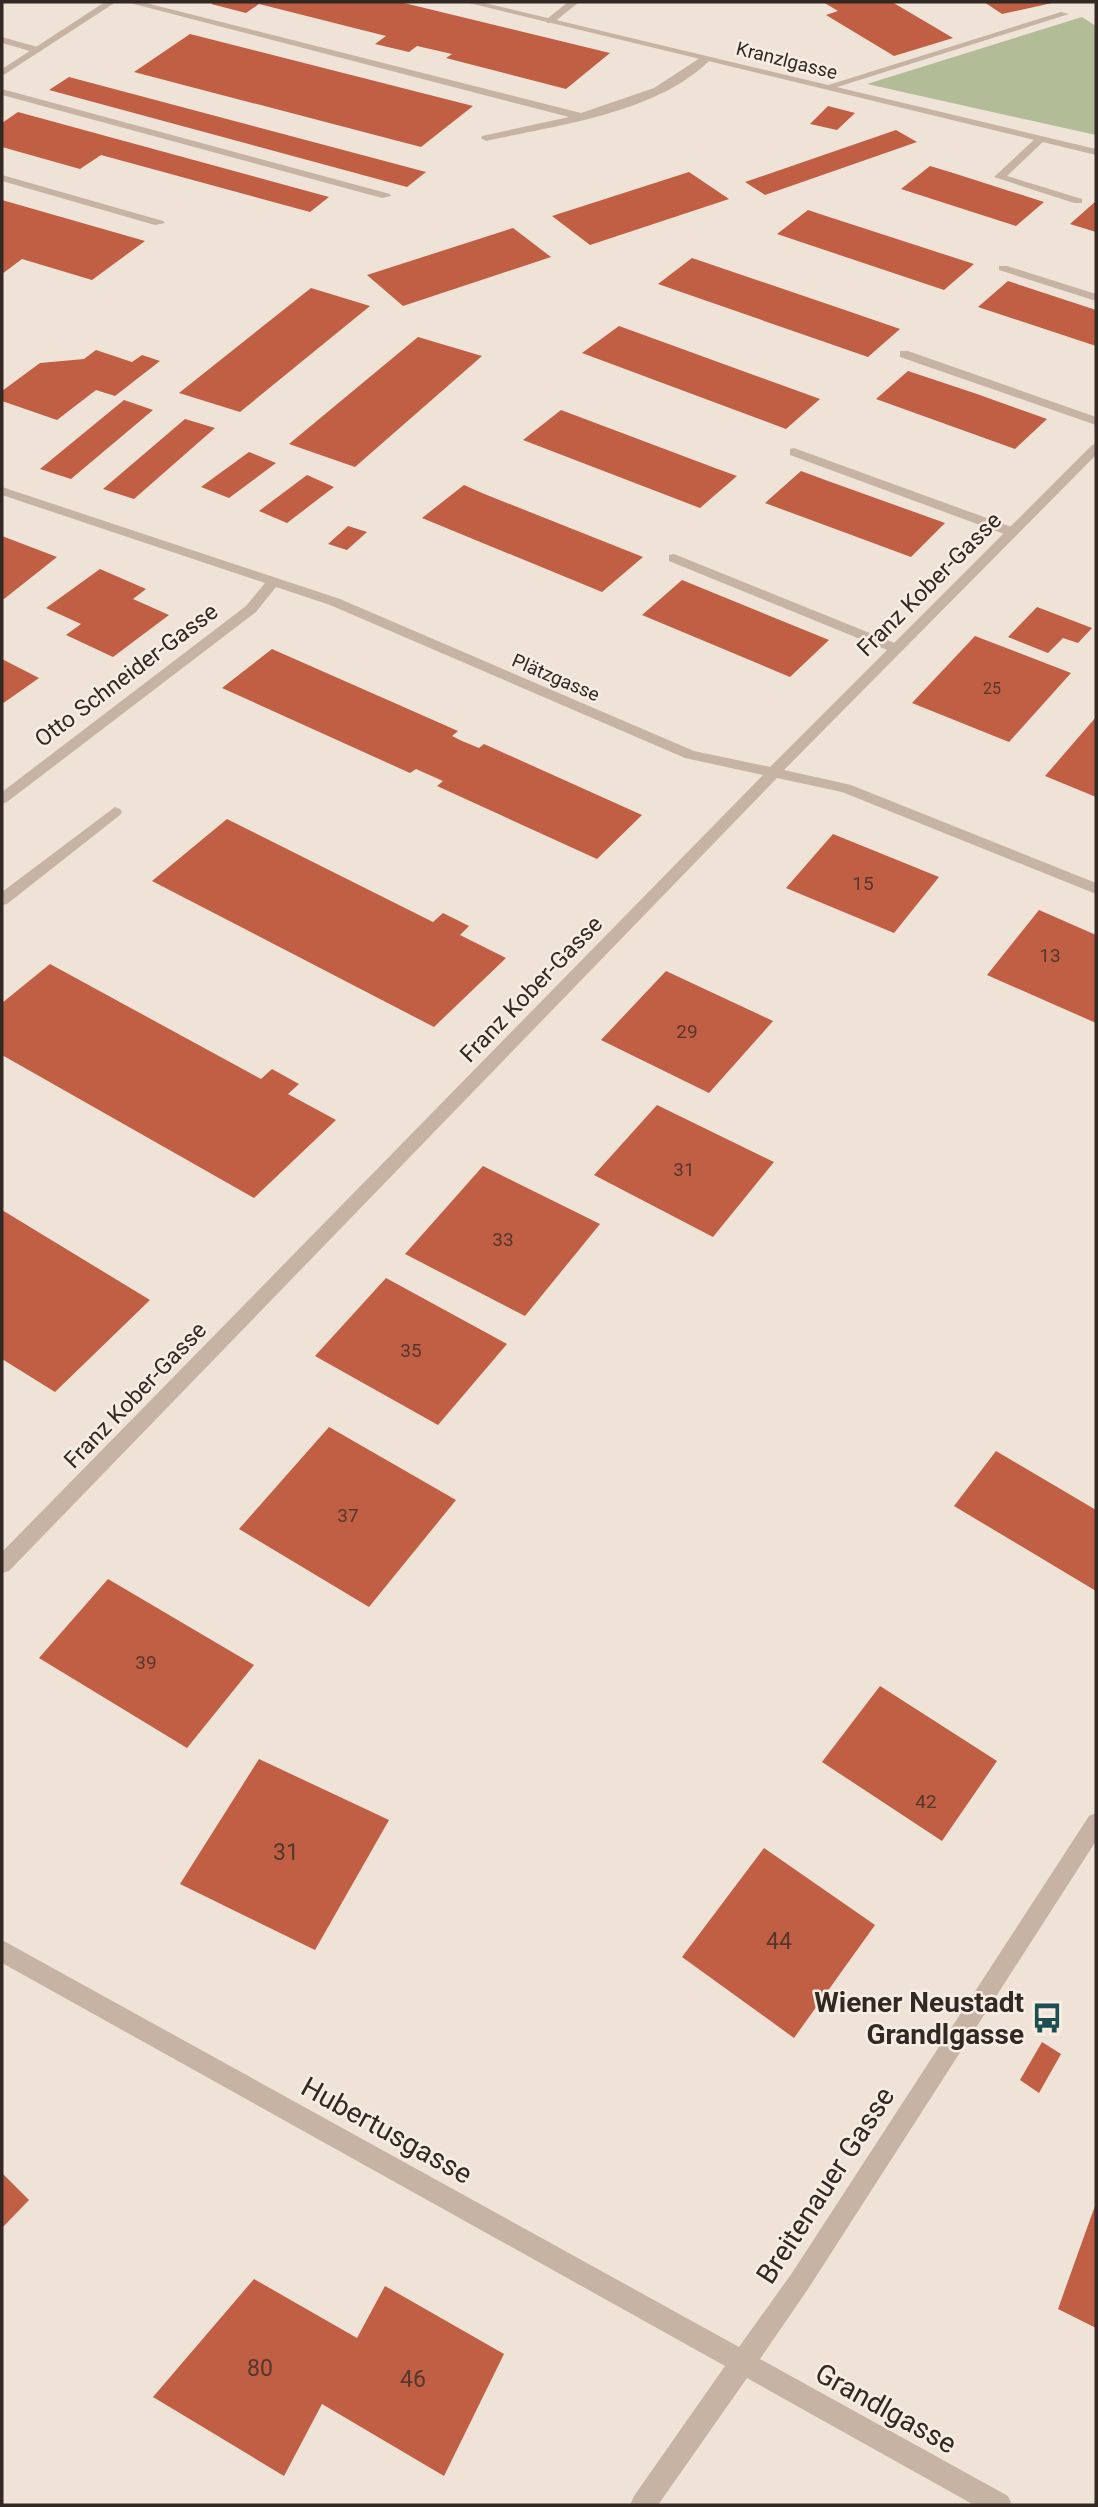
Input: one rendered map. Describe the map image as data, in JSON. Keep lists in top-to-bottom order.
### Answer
{
  "streets": {
    "street": [
      "Kranzlgasse",
      "Franz Kober-Gasse",
      "Otto Schneider-Gasse",
      "Plätzgasse",
      "Hubertusgasse",
      "Breitenauer Gasse",
      "Grandlgasse"
    ]
  },
  "crossings": [
    ["Franz Kober-Gasse", "Plätzgasse"],
    ["Otto Schneider-Gasse", "Plätzgasse"],
    ["Hubertusgasse", "Breitenauer Gasse"],
    ["Hubertusgasse", "Grandlgasse"],
    ["Breitenauer Gasse", "Grandlgasse"]
  ],
  "places": {
    "bus stop": ["Wiener Neustadt Grandlgasse"]
  },
  "house_numbers": [
    "25",
    "15",
    "13",
    "29",
    "31",
    "33",
    "35",
    "37",
    "39",
    "42",
    "31",
    "44",
    "80",
    "46"
  ]
}
